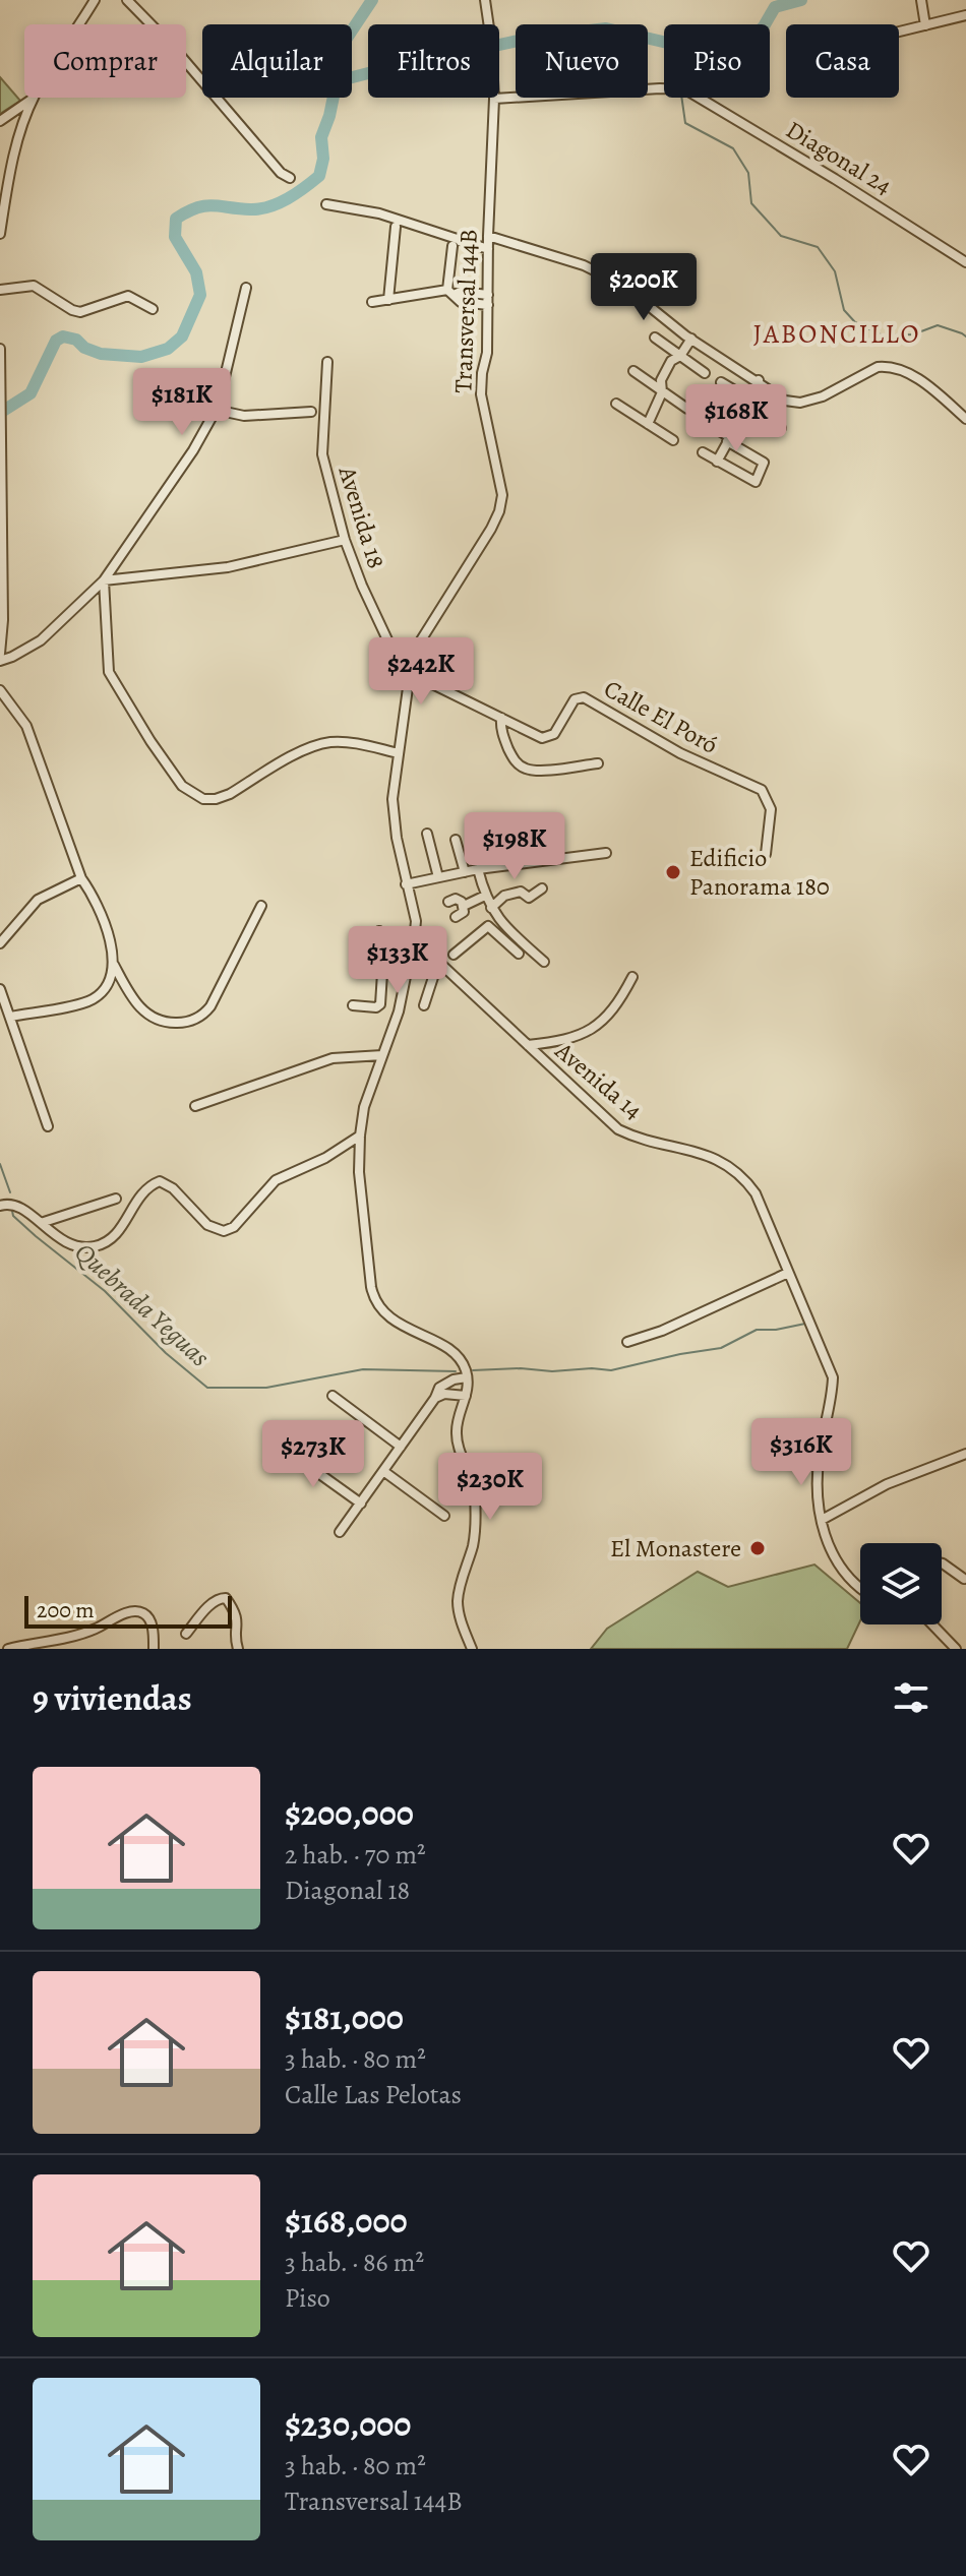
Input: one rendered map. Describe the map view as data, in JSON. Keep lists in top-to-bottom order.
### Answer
{
  "streets": {
    "street": [
      "Diagonal 24",
      "Transversal 144B",
      "Avenida 18",
      "Calle El Poró",
      "Avenida 14"
    ]
  },
  "crossings": [
    ["Diagonal 24", "Transversal 144B"],
    ["Transversal 144B", "Avenida 18"],
    ["Transversal 144B", "Calle El Poró"],
    ["Transversal 144B", "Avenida 14"],
    ["Avenida 18", "Calle El Poró"]
  ],
  "districts": ["JABONCILLO"],
  "water": ["Quebrada Yeguas"],
  "places": ["Edificio Panorama 180", "El Monastere"],
  "scale_bar": "200 m",
  "page": {
    "chip": [
      "Comprar",
      "Alquilar",
      "Filtros",
      "Nuevo",
      "Piso",
      "Casa"
    ],
    "price": [
      "$200K",
      "$181K",
      "$168K",
      "$242K",
      "$198K",
      "$133K",
      "$316K",
      "$273K",
      "$230K"
    ],
    "scale": "200 m",
    "heading": "9 viviendas",
    "list": [
      {
        "name": "$200,000",
        "note": "2 hab. · 70 m² · Diagonal 18"
      },
      {
        "name": "$181,000",
        "note": "3 hab. · 80 m² · Calle Las Pelotas"
      },
      {
        "name": "$168,000",
        "note": "3 hab. · 86 m² · Piso"
      },
      {
        "name": "$230,000",
        "note": "3 hab. · 80 m² · Transversal 144B"
      }
    ]
  }
}
